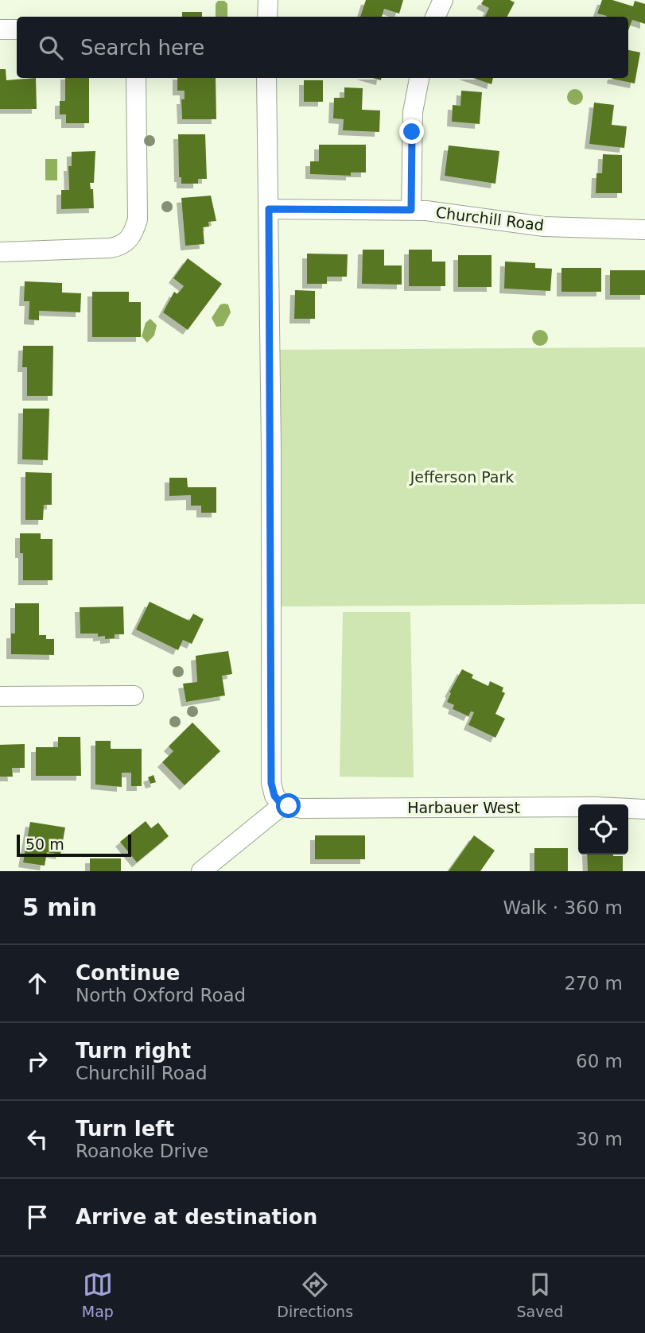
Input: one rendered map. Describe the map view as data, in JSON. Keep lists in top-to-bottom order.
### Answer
{
  "streets": {
    "street": ["Churchill Road", "Harbauer West"]
  },
  "parks": ["Jefferson Park"],
  "scale_bar": "50 m",
  "page": {
    "search": "Search here",
    "scale": "50 m",
    "heading": ["5 min", "Walk · 360 m"],
    "list": [
      ["Continue", "North Oxford Road", "270 m"],
      ["Turn right", "Churchill Road", "60 m"],
      ["Turn left", "Roanoke Drive", "30 m"],
      "Arrive at destination"
    ],
    "nav": ["Map", "Directions", "Saved"]
  }
}
